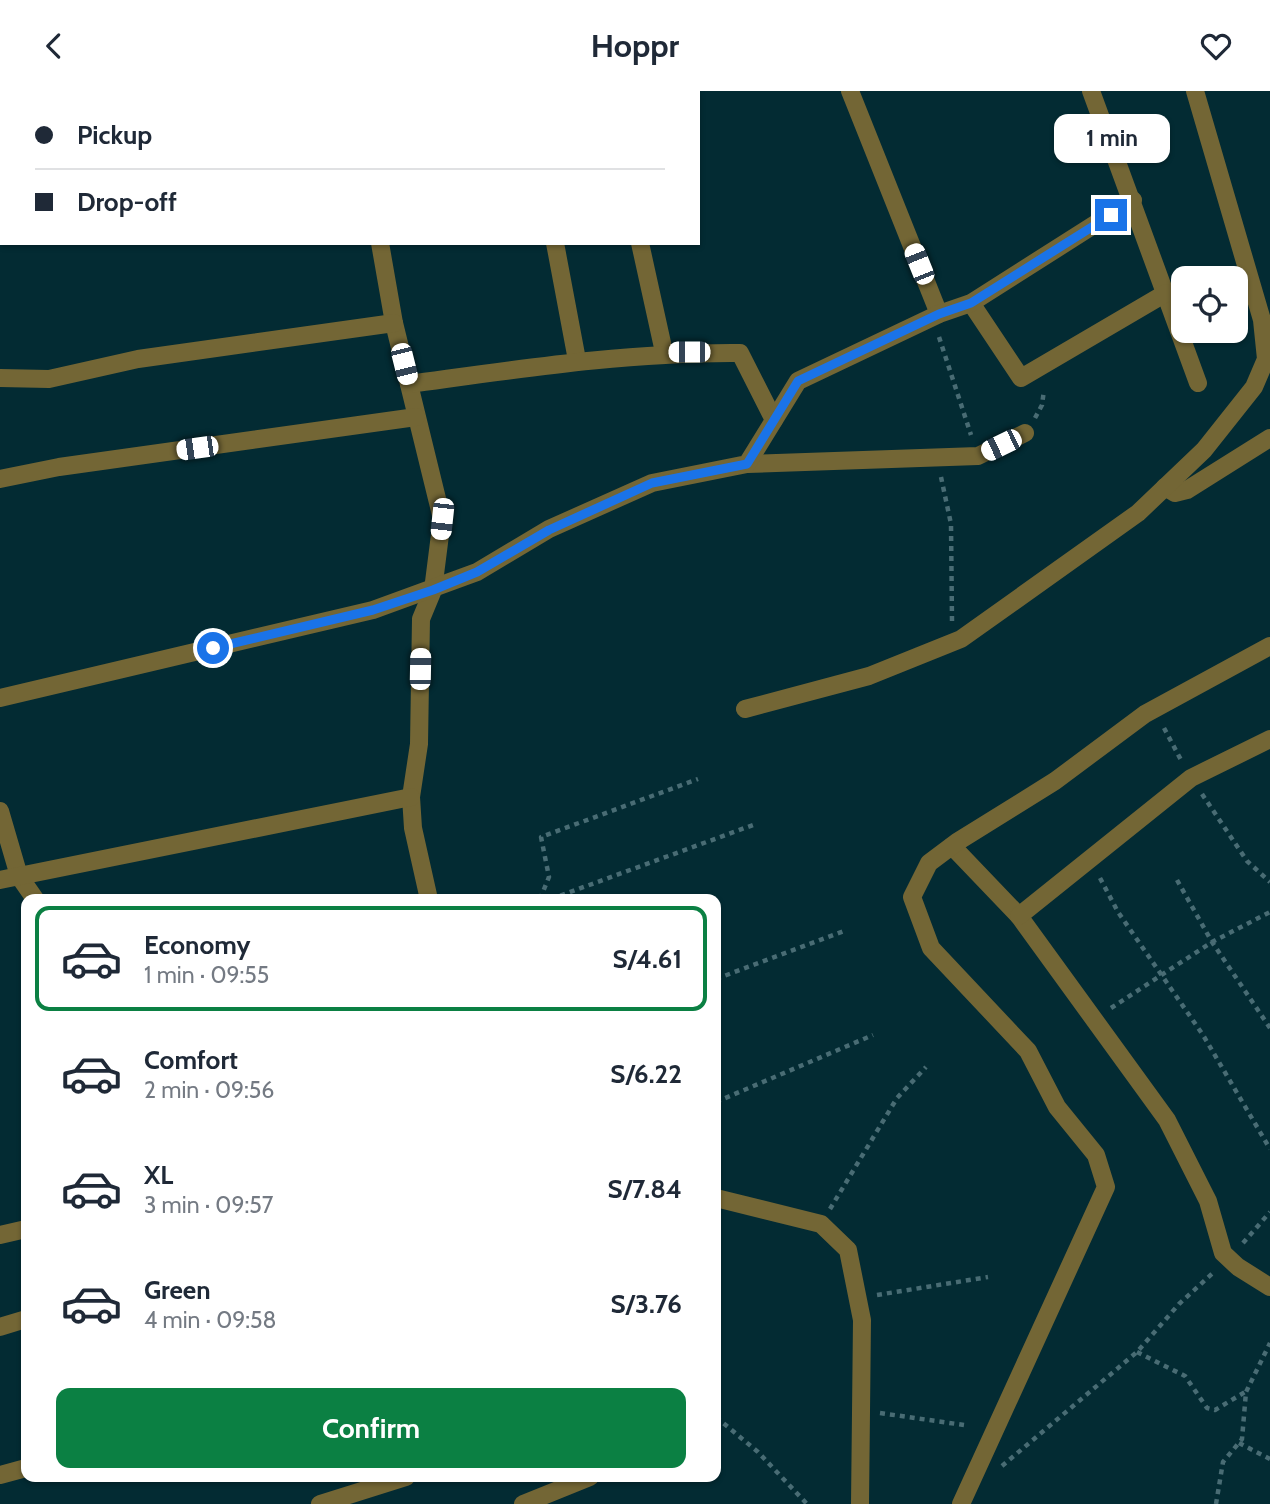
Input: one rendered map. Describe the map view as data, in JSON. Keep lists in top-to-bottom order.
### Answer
{
  "page": {
    "header": "Hoppr",
    "banner": ["Pickup", "Drop-off"],
    "bubble": "1 min",
    "list": [
      {
        "name": "Economy",
        "note": "1 min · 09:55",
        "value": "S/4.61"
      },
      {
        "name": "Comfort",
        "note": "2 min · 09:56",
        "value": "S/6.22"
      },
      {
        "name": "XL",
        "note": "3 min · 09:57",
        "value": "S/7.84"
      },
      {
        "name": "Green",
        "note": "4 min · 09:58",
        "value": "S/3.76"
      }
    ],
    "buttons": "Confirm"
  }
}
